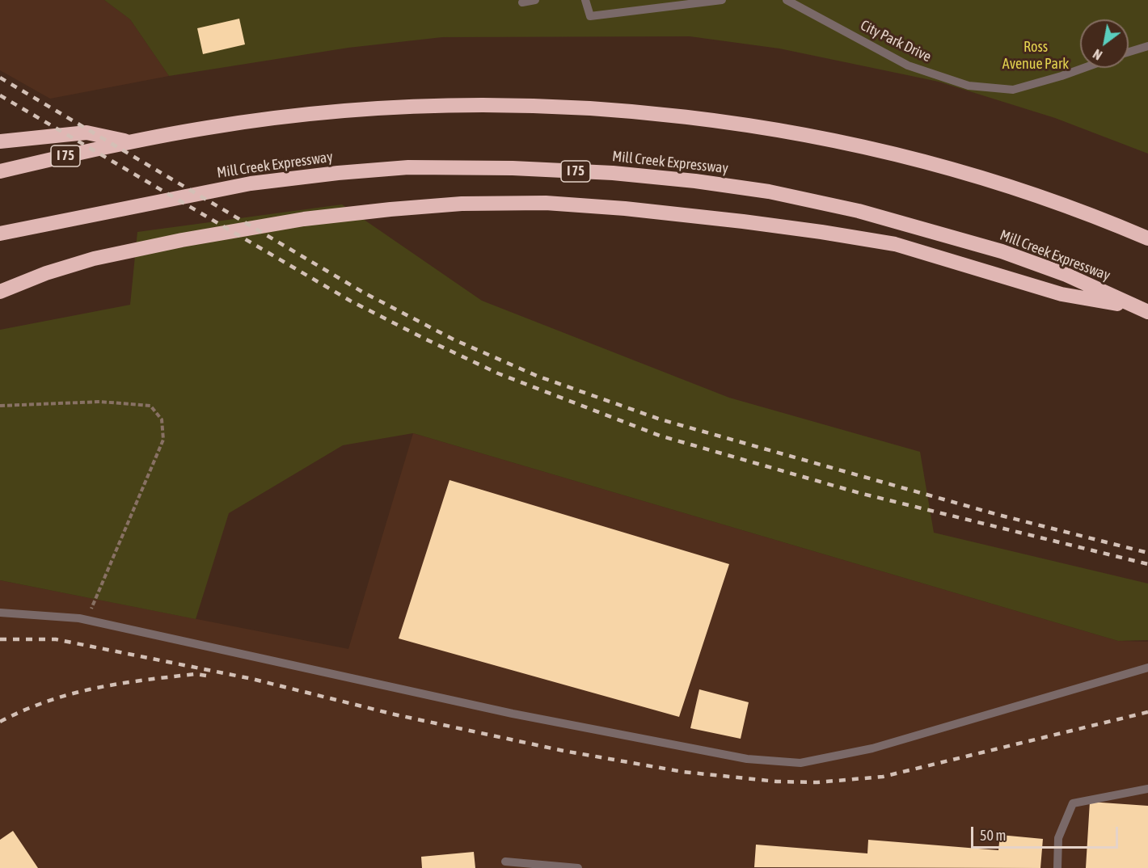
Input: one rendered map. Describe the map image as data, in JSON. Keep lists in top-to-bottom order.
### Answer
{
  "streets": {
    "highway": ["I 75", "Mill Creek Expressway"],
    "lane": ["City Park Drive"]
  },
  "parks": ["Ross Avenue Park"],
  "scale_bar": "50 m",
  "north": "bottom left"
}
